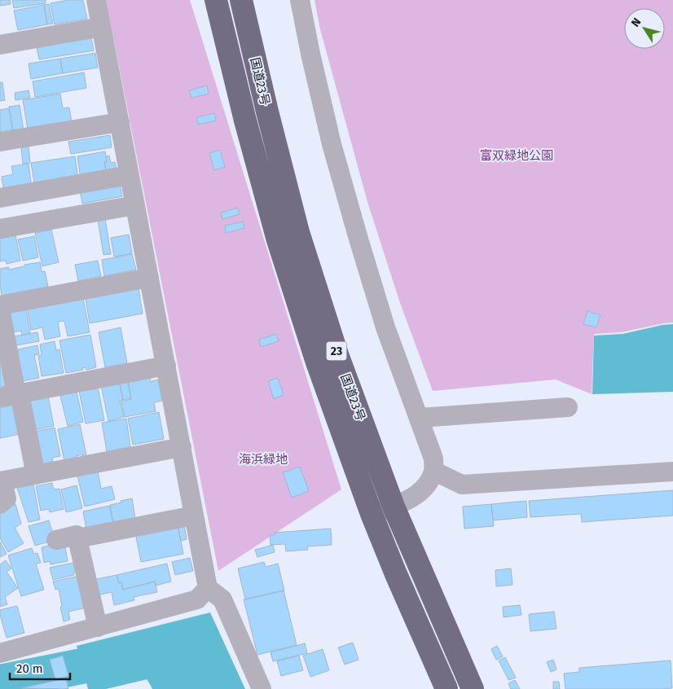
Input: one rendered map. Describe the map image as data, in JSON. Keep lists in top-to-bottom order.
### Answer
{
  "streets": {
    "highway": ["国道23号", "23"]
  },
  "parks": ["富双緑地公園", "海浜緑地"],
  "scale_bar": "20 m",
  "north": "top left"
}
